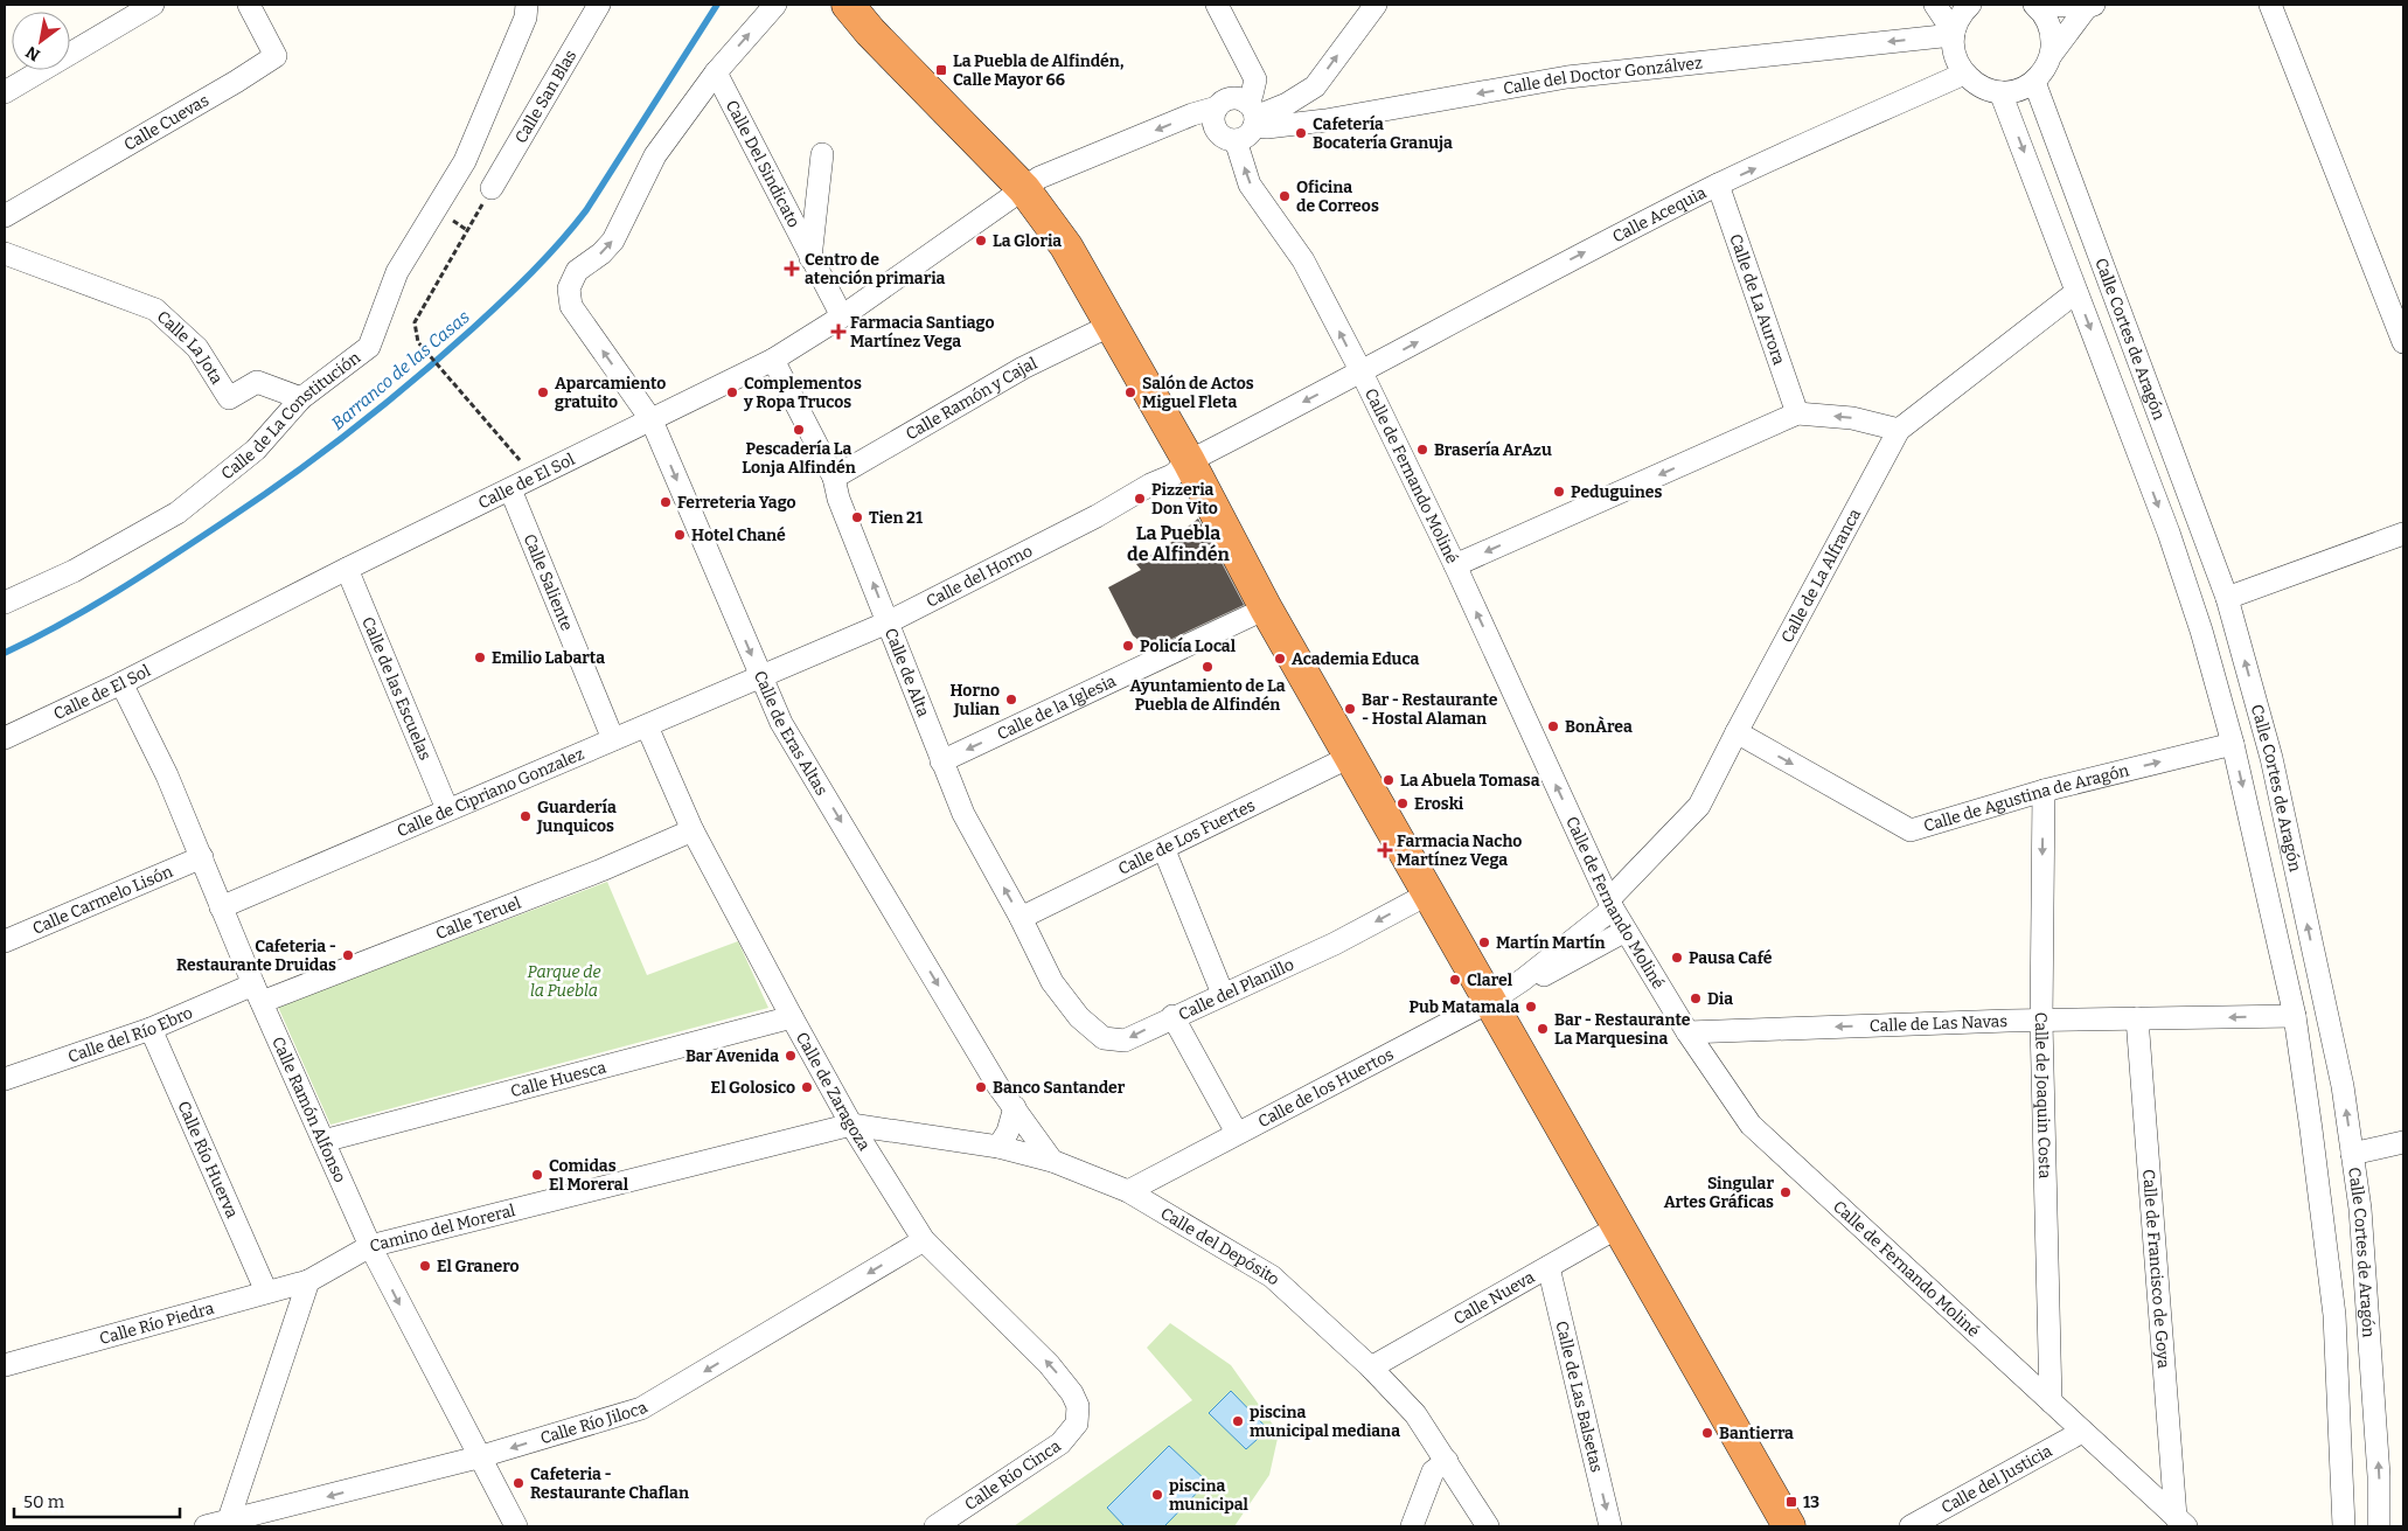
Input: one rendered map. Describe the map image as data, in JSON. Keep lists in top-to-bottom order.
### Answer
{
  "streets": {
    "street": [
      "Calle del Doctor Gonzálvez",
      "Calle San Blas",
      "Calle Cuevas",
      "Calle Del Sindicato",
      "Calle Acequia",
      "Calle de La Aurora",
      "Calle Cortes de Aragón",
      "Calle La Jota",
      "Calle Ramón y Cajal",
      "Calle de La Constitución",
      "Calle de Fernando Moliné",
      "Calle de El Sol",
      "Calle del Horno",
      "Calle de La Alfranca",
      "Calle Saliente",
      "Calle de Alta",
      "Calle de las Escuelas",
      "Calle de la Iglesia",
      "Calle de Eras Altas",
      "Calle de Cipriano Gonzalez",
      "Calle de Agustina de Aragón",
      "Calle de Los Fuertes",
      "Calle Carmelo Lisón",
      "Calle Teruel",
      "Calle del Planillo",
      "Calle de Las Navas",
      "Calle del Río Ebro",
      "Calle Huesca",
      "Calle de los Huertos",
      "Calle de Zaragoza",
      "Calle de Joaquin Costa",
      "Calle Ramón Alfonso",
      "Calle Río Huerva",
      "Camino del Moreral",
      "Calle del Depósito",
      "Calle de Francisco de Goya",
      "Calle Nueva",
      "Calle Río Piedra",
      "Calle de Las Balsetas",
      "Calle Río Jiloca",
      "Calle Río Cinca",
      "Calle del Justicia"
    ]
  },
  "crossings": [
    ["Calle del Doctor Gonzálvez", "Calle de Fernando Moliné"],
    ["Calle Del Sindicato", "Calle de El Sol"],
    ["Calle Del Sindicato", "Calle de Eras Altas"],
    ["Calle Acequia", "Calle de La Aurora"],
    ["Calle Acequia", "Calle de Fernando Moliné"],
    ["Calle Acequia", "Calle del Horno"],
    ["Calle Cortes de Aragón", "Calle de La Alfranca"],
    ["Calle Cortes de Aragón", "Calle de Agustina de Aragón"],
    ["Calle Cortes de Aragón", "Calle de Las Navas"],
    ["Calle La Jota", "Calle de La Constitución"],
    ["Calle Ramón y Cajal", "Calle de Alta"],
    ["Calle de Fernando Moliné", "Calle de La Alfranca"],
    ["Calle de Fernando Moliné", "Calle de Las Navas"],
    ["Calle de Fernando Moliné", "Calle de los Huertos"],
    ["Calle de Fernando Moliné", "Calle de Joaquin Costa"],
    ["Calle de Fernando Moliné", "Calle de Francisco de Goya"],
    ["Calle de Fernando Moliné", "Calle del Justicia"],
    ["Calle de El Sol", "Calle Saliente"],
    ["Calle de El Sol", "Calle de Alta"],
    ["Calle de El Sol", "Calle de las Escuelas"],
    ["Calle de El Sol", "Calle de Eras Altas"],
    ["Calle de El Sol", "Calle Ramón Alfonso"],
    ["Calle del Horno", "Calle de Alta"],
    ["Calle del Horno", "Calle de Eras Altas"],
    ["Calle del Horno", "Calle de Cipriano Gonzalez"],
    ["Calle de La Alfranca", "Calle de Agustina de Aragón"],
    ["Calle de La Alfranca", "Calle de los Huertos"],
    ["Calle Saliente", "Calle de Cipriano Gonzalez"],
    ["Calle de Alta", "Calle de la Iglesia"],
    ["Calle de Alta", "Calle de Los Fuertes"],
    ["Calle de Alta", "Calle del Planillo"],
    ["Calle de las Escuelas", "Calle de Cipriano Gonzalez"],
    ["Calle de Eras Altas", "Calle de Cipriano Gonzalez"],
    ["Calle de Eras Altas", "Calle del Depósito"],
    ["Calle de Cipriano Gonzalez", "Calle de Zaragoza"],
    ["Calle de Cipriano Gonzalez", "Calle Ramón Alfonso"],
    ["Calle de Agustina de Aragón", "Calle de Joaquin Costa"],
    ["Calle Carmelo Lisón", "Calle Ramón Alfonso"],
    ["Calle Teruel", "Calle del Río Ebro"],
    ["Calle Teruel", "Calle de Zaragoza"],
    ["Calle Teruel", "Calle Ramón Alfonso"],
    ["Calle de Las Navas", "Calle de Joaquin Costa"],
    ["Calle de Las Navas", "Calle de Francisco de Goya"],
    ["Calle del Río Ebro", "Calle Ramón Alfonso"],
    ["Calle del Río Ebro", "Calle Río Huerva"],
    ["Calle Huesca", "Calle de Zaragoza"],
    ["Calle Huesca", "Calle Ramón Alfonso"],
    ["Calle de los Huertos", "Calle del Depósito"],
    ["Calle de Zaragoza", "Camino del Moreral"],
    ["Calle de Zaragoza", "Calle del Depósito"],
    ["Calle de Zaragoza", "Calle Río Jiloca"],
    ["Calle de Zaragoza", "Calle Río Cinca"],
    ["Calle Ramón Alfonso", "Camino del Moreral"],
    ["Calle Ramón Alfonso", "Calle Río Jiloca"],
    ["Calle Río Huerva", "Calle Río Piedra"],
    ["Camino del Moreral", "Calle del Depósito"],
    ["Camino del Moreral", "Calle Río Piedra"],
    ["Calle del Depósito", "Calle Nueva"],
    ["Calle Nueva", "Calle de Las Balsetas"]
  ],
  "one_way": [
    "Calle del Doctor Gonzálvez",
    "Calle de Fernando Moliné",
    "Calle de Alta",
    "Calle de la Iglesia",
    "Calle de Agustina de Aragón",
    "Calle del Planillo",
    "Calle de Las Navas",
    "Calle de Joaquin Costa",
    "Calle de Las Balsetas",
    "Calle Río Jiloca"
  ],
  "districts": ["La Puebla de Alfindén"],
  "water": ["Barranco de las Casas"],
  "parks": ["Parque de la Puebla"],
  "places": {
    "transit": ["La Puebla de Alfindén, Calle Mayor 66", "13"],
    "other": [
      "Cafetería Bocatería Granuja",
      "Oficina de Correos",
      "La Gloria",
      "Aparcamiento gratuito",
      "Complementos y Ropa Trucos",
      "Salón de Actos Miguel Fleta",
      "Pescadería La Lonja Alfindén",
      "Brasería ArAzu",
      "Peduguines",
      "Pizzeria Don Vito",
      "Ferreteria Yago",
      "Tien 21",
      "Hotel Chané",
      "Policía Local",
      "Emilio Labarta",
      "Academia Educa",
      "Ayuntamiento de La Puebla de Alfindén",
      "Horno Julian",
      "Bar - Restaurante - Hostal Alaman",
      "BonÀrea",
      "La Abuela Tomasa",
      "Eroski",
      "Guardería Junquicos",
      "Martín Martín",
      "Cafeteria - Restaurante Druidas",
      "Pausa Café",
      "Clarel",
      "Dia",
      "Pub Matamala",
      "Bar - Restaurante La Marquesina",
      "Bar Avenida",
      "El Golosico",
      "Banco Santander",
      "Comidas El Moreral",
      "Singular Artes Gráficas",
      "El Granero",
      "piscina municipal mediana",
      "Bantierra",
      "Cafeteria - Restaurante Chaflan",
      "piscina municipal"
    ],
    "health": ["Centro de atención primaria", "Farmacia Santiago Martínez Vega", "Farmacia Nacho Martínez Vega"]
  },
  "scale_bar": "50 m",
  "north": "bottom left"
}
